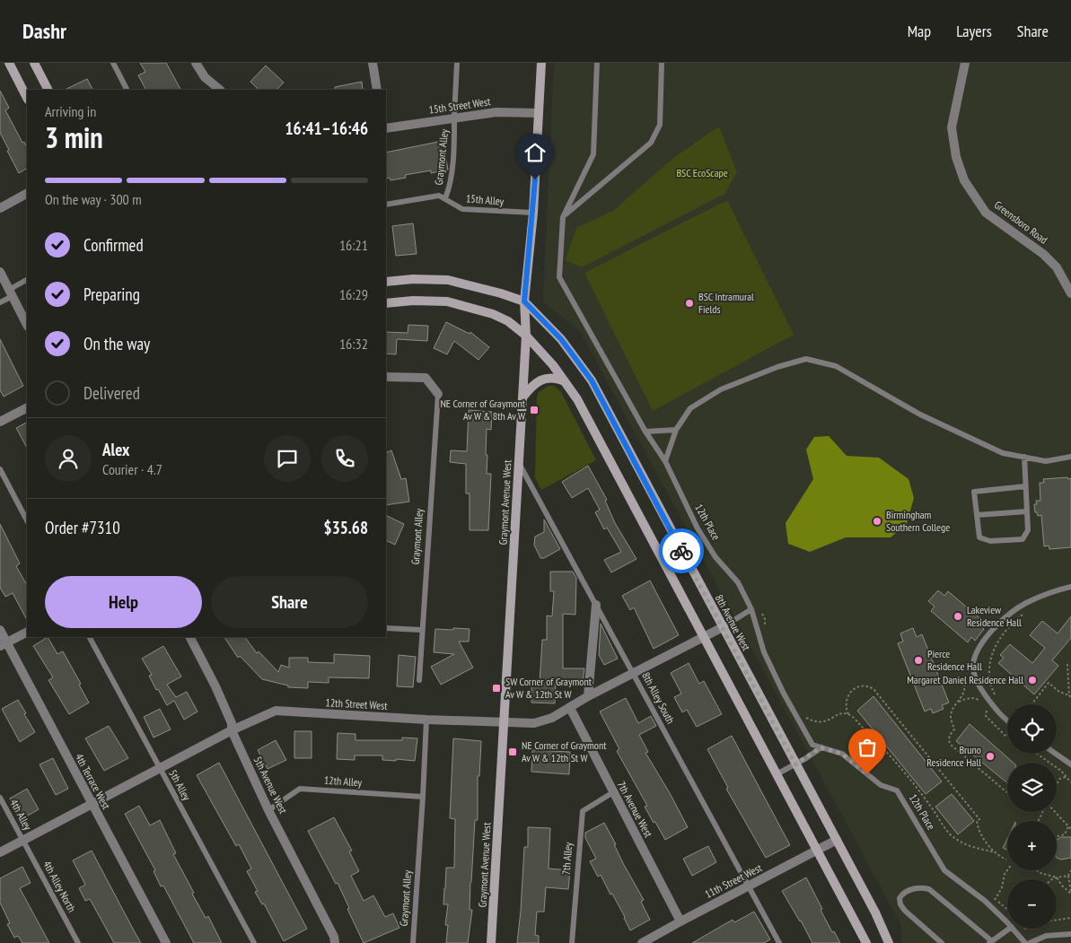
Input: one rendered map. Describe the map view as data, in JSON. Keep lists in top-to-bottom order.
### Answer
{
  "streets": {
    "main road": ["Graymont Avenue West", "8th Avenue West"],
    "street": [
      "15th Street West",
      "Greensboro Road",
      "12th Street West",
      "4th Terrace West",
      "5th Avenue West",
      "7th Avenue West",
      "11th Street West"
    ],
    "lane": [
      "Graymont Alley",
      "15th Alley",
      "12th Place",
      "8th Alley South",
      "12th Alley",
      "5th Alley",
      "4th Alley",
      "7th Alley",
      "4th Alley North"
    ]
  },
  "crossings": [
    ["15th Street West", "Graymont Alley"],
    ["15th Street West", "Graymont Avenue West"],
    ["Graymont Alley", "15th Alley"],
    ["Graymont Alley", "12th Street West"],
    ["Graymont Alley", "12th Alley"],
    ["15th Alley", "Graymont Avenue West"],
    ["Graymont Avenue West", "8th Avenue West"],
    ["Graymont Avenue West", "8th Alley South"],
    ["Graymont Avenue West", "12th Street West"],
    ["8th Avenue West", "12th Street West"],
    ["8th Avenue West", "11th Street West"],
    ["8th Alley South", "12th Street West"],
    ["8th Alley South", "11th Street West"],
    ["12th Street West", "4th Terrace West"],
    ["12th Street West", "5th Alley"],
    ["12th Street West", "5th Avenue West"],
    ["12th Street West", "7th Avenue West"],
    ["12th Street West", "4th Alley"],
    ["12th Street West", "4th Alley North"],
    ["12th Alley", "5th Avenue West"],
    ["7th Avenue West", "7th Alley"],
    ["7th Avenue West", "11th Street West"],
    ["4th Alley", "4th Alley North"]
  ],
  "parks": ["BSC EcoScape"],
  "places": {
    "other": [
      "BSC Intramural Fields",
      "Birmingham Southern College",
      "Lakeview Residence Hall",
      "Pierce Residence Hall",
      "Margaret Daniel Residence Hall",
      "Bruno Residence Hall"
    ],
    "transit": ["NE Corner of Graymont Av W & 8th Av W", "SW Corner of Graymont Av W & 12th St W", "NE Corner of Graymont Av W & 12th St W"]
  },
  "page": {
    "header": "Dashr",
    "nav": ["Map", "Layers", "Share"],
    "heading": ["3 min", "Arriving in", "16:41–16:46"],
    "panel": [
      "Alex",
      "Courier · 4.7",
      "Order #7310",
      "$35.68"
    ],
    "bar": "On the way · 300 m",
    "list": [
      ["Confirmed", "16:21"],
      ["Preparing", "16:29"],
      ["On the way", "16:32"],
      "Delivered"
    ],
    "buttons": ["Help", "Share"],
    "map_buttons": ["+", "−"]
  }
}
